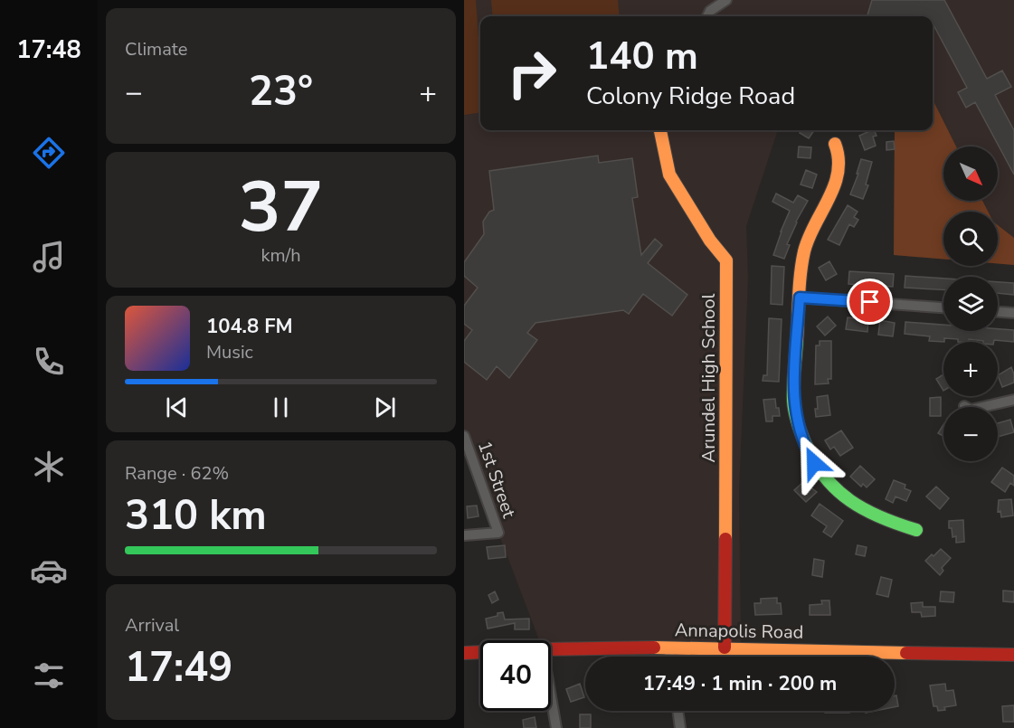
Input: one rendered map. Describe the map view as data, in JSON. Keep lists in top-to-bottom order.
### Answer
{
  "streets": {
    "street": ["Arundel High School", "1st Street", "Annapolis Road"]
  },
  "crossings": [
    ["Arundel High School", "Annapolis Road"]
  ],
  "north": "bottom right",
  "page": {
    "tabs": "17:48",
    "tile": [
      "Climate",
      ["37", "km/h"],
      ["Range · 62%", "310 km"],
      ["Arrival", "17:49"]
    ],
    "turn": ["140 m", "Colony Ridge Road"],
    "heat": ["−", "23°", "+"],
    "map_buttons": ["+", "−"],
    "song": ["104.8 FM", "Music"],
    "limit": "40",
    "trip": "17:49 · 1 min · 200 m"
  }
}
